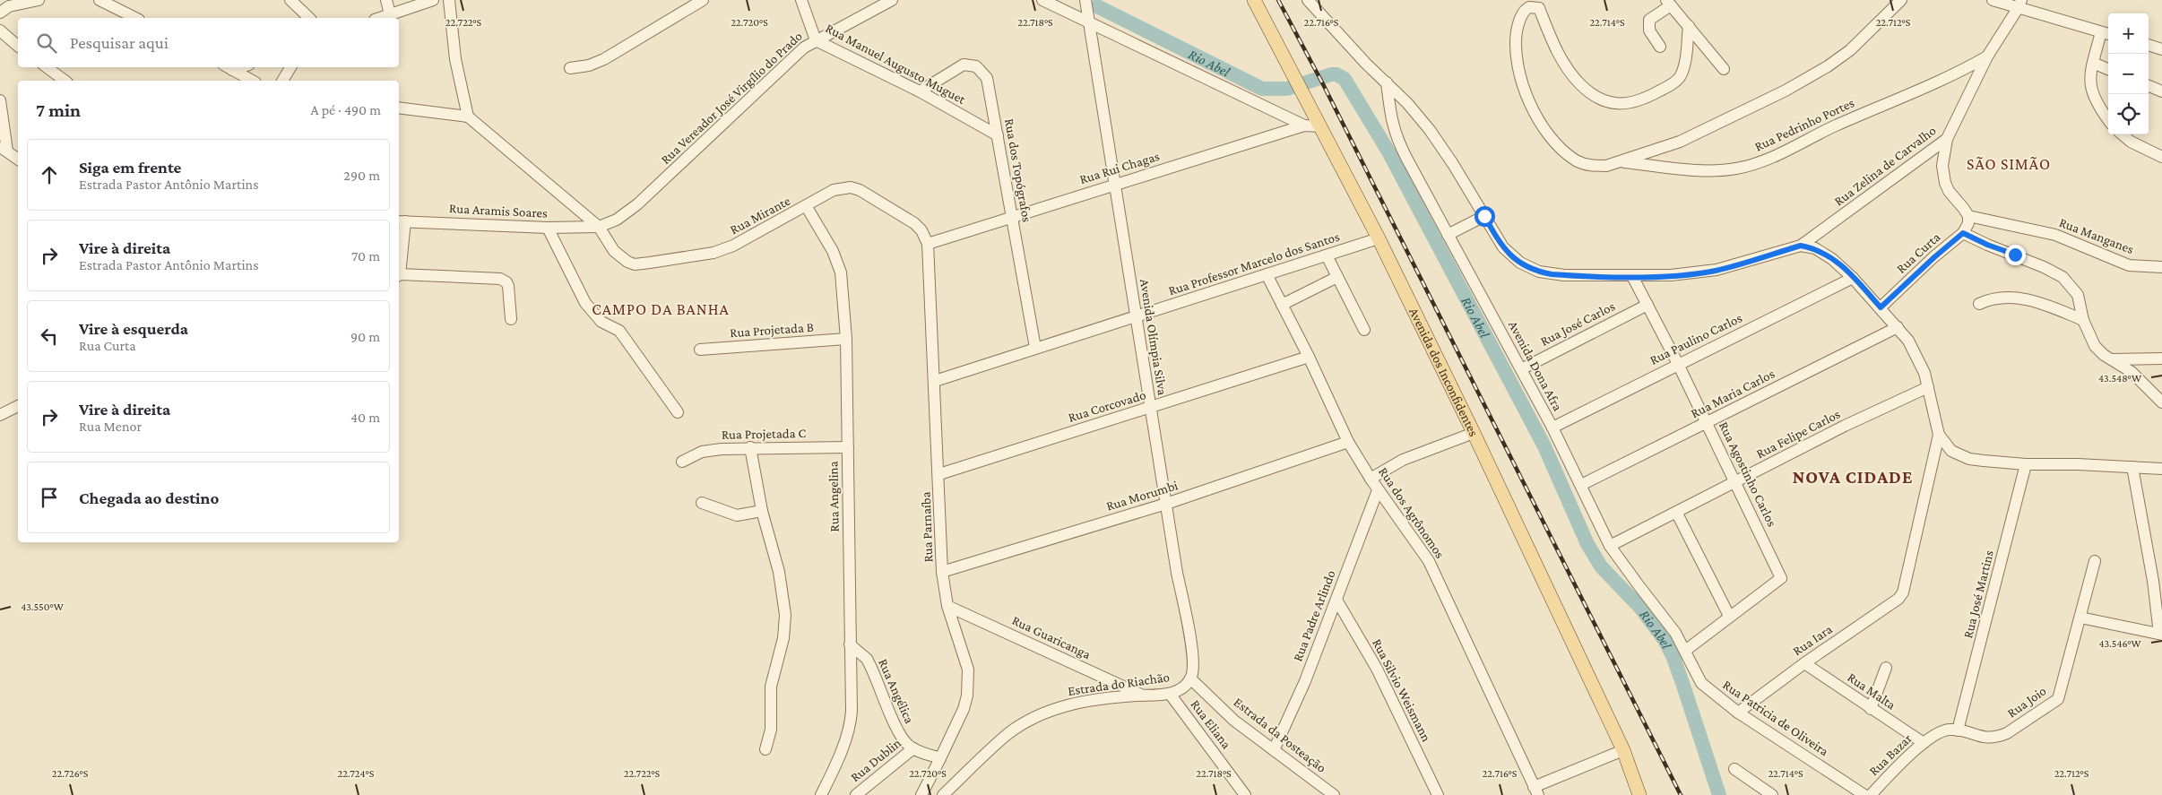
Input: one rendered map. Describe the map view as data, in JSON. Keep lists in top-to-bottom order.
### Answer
{
  "streets": {
    "main road": ["Avenida dos Inconfidentes"],
    "street": [
      "Rua Manuel Augusto Muguet",
      "Rua Vereador José Virgílio do Prado",
      "Rua Pedrinho Portes",
      "Rua Zelina de Carvalho",
      "Rua Rui Chagas",
      "Rua dos Topógrafos",
      "Rua Aramis Soares",
      "Rua Mirante",
      "Rua Manganes",
      "Rua Curta",
      "Rua Professor Marcelo dos Santos",
      "Rua José Carlos",
      "Rua Projetada B",
      "Avenida Olímpia Silva",
      "Rua Paulino Carlos",
      "Avenida Dona Afra",
      "Rua Maria Carlos",
      "Rua Corcovado",
      "Rua Projetada C",
      "Rua Felipe Carlos",
      "Rua Agostinho Carlos",
      "Rua Morumbi",
      "Rua Angelina",
      "Rua dos Agrônomos",
      "Rua Parnaíba",
      "Rua José Martins",
      "Rua Padre Arlindo",
      "Rua Guaricanga",
      "Rua Iara",
      "Estrada do Riachão",
      "Rua Silvio Weismann",
      "Rua Angélica",
      "Rua Malta",
      "Rua Joio",
      "Rua Patricia de Oliveira",
      "Rua Eliana",
      "Estrada da Posteação",
      "Rua Bazar",
      "Rua Dublin"
    ]
  },
  "crossings": [
    ["Rua Manuel Augusto Muguet", "Rua Vereador José Virgílio do Prado"],
    ["Rua Manuel Augusto Muguet", "Rua dos Topógrafos"],
    ["Rua Vereador José Virgílio do Prado", "Rua Aramis Soares"],
    ["Rua Vereador José Virgílio do Prado", "Rua Mirante"],
    ["Rua Pedrinho Portes", "Rua Zelina de Carvalho"],
    ["Rua Rui Chagas", "Rua dos Topógrafos"],
    ["Rua Rui Chagas", "Rua Mirante"],
    ["Rua Rui Chagas", "Avenida Olímpia Silva"],
    ["Rua Rui Chagas", "Avenida dos Inconfidentes"],
    ["Rua Rui Chagas", "Rua Parnaíba"],
    ["Rua dos Topógrafos", "Rua Professor Marcelo dos Santos"],
    ["Rua Aramis Soares", "Rua Mirante"],
    ["Rua Mirante", "Rua Angelina"],
    ["Rua Mirante", "Rua Parnaíba"],
    ["Rua Professor Marcelo dos Santos", "Avenida Olímpia Silva"],
    ["Rua Professor Marcelo dos Santos", "Avenida dos Inconfidentes"],
    ["Rua Professor Marcelo dos Santos", "Rua dos Agrônomos"],
    ["Rua Professor Marcelo dos Santos", "Rua Parnaíba"],
    ["Rua José Carlos", "Avenida Dona Afra"],
    ["Rua José Carlos", "Rua Agostinho Carlos"],
    ["Rua Projetada B", "Rua Angelina"],
    ["Avenida Olímpia Silva", "Rua Corcovado"],
    ["Avenida Olímpia Silva", "Rua Morumbi"],
    ["Avenida Olímpia Silva", "Estrada do Riachão"],
    ["Avenida Olímpia Silva", "Estrada da Posteação"],
    ["Rua Paulino Carlos", "Avenida Dona Afra"],
    ["Rua Paulino Carlos", "Rua Agostinho Carlos"],
    ["Avenida Dona Afra", "Rua Maria Carlos"],
    ["Avenida Dona Afra", "Rua Felipe Carlos"],
    ["Avenida Dona Afra", "Rua Agostinho Carlos"],
    ["Avenida Dona Afra", "Rua Patricia de Oliveira"],
    ["Rua Maria Carlos", "Rua Agostinho Carlos"],
    ["Rua Corcovado", "Rua dos Agrônomos"],
    ["Rua Corcovado", "Rua Parnaíba"],
    ["Rua Projetada C", "Rua Angelina"],
    ["Rua Felipe Carlos", "Rua Agostinho Carlos"],
    ["Rua Agostinho Carlos", "Rua Patricia de Oliveira"],
    ["Rua Morumbi", "Rua dos Agrônomos"],
    ["Rua Morumbi", "Rua Parnaíba"],
    ["Rua Angelina", "Rua Angélica"],
    ["Rua dos Agrônomos", "Rua Padre Arlindo"],
    ["Rua Parnaíba", "Rua Guaricanga"],
    ["Rua Parnaíba", "Rua Angélica"],
    ["Rua José Martins", "Rua Joio"],
    ["Rua José Martins", "Rua Bazar"],
    ["Rua Padre Arlindo", "Rua Silvio Weismann"],
    ["Rua Padre Arlindo", "Estrada da Posteação"],
    ["Rua Guaricanga", "Estrada do Riachão"],
    ["Rua Iara", "Rua Malta"],
    ["Rua Iara", "Rua Patricia de Oliveira"],
    ["Estrada do Riachão", "Rua Eliana"],
    ["Estrada do Riachão", "Estrada da Posteação"],
    ["Rua Angélica", "Rua Dublin"],
    ["Rua Malta", "Rua Bazar"],
    ["Rua Joio", "Rua Bazar"]
  ],
  "districts": ["SÃO SIMÃO", "CAMPO DA BANHA", "NOVA CIDADE"],
  "water": ["Rio Abel"],
  "page": {
    "map_buttons": ["+", "−"],
    "search": "Pesquisar aqui",
    "heading": ["7 min", "A pé · 490 m"],
    "list": [
      ["Siga em frente", "Estrada Pastor Antônio Martins", "290 m"],
      ["Vire à direita", "Estrada Pastor Antônio Martins", "70 m"],
      ["Vire à esquerda", "Rua Curta", "90 m"],
      ["Vire à direita", "Rua Menor", "40 m"],
      "Chegada ao destino"
    ]
  },
  "coordinates": [
    "22.722°S",
    "22.720°S",
    "22.718°S",
    "22.714°S",
    "22.712°S",
    "22.716°S",
    "43.548°W",
    "43.550°W",
    "43.546°W",
    "22.726°S",
    "22.724°S"
  ]
}
